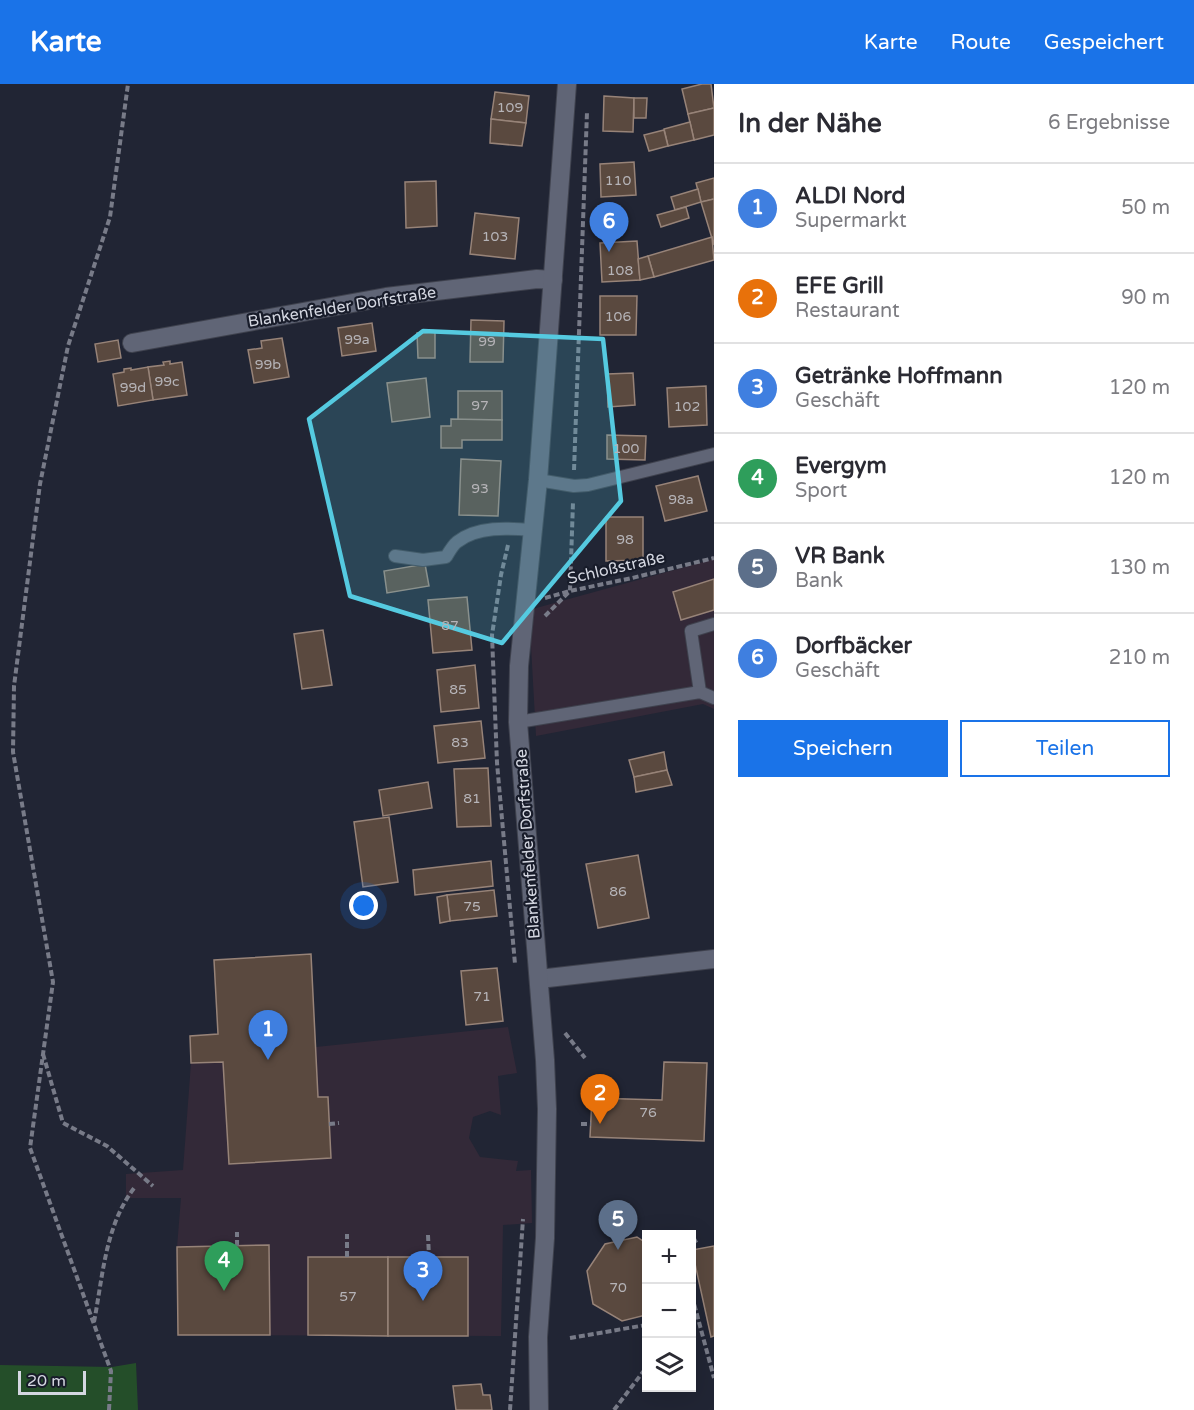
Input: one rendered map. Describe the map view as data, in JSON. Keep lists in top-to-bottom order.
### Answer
{
  "streets": {
    "main road": ["Blankenfelder Dorfstraße"],
    "path": ["Schloßstraße"]
  },
  "crossings": [
    ["Blankenfelder Dorfstraße", "Schloßstraße"]
  ],
  "house_numbers": [
    "109",
    "110",
    "103",
    "108",
    "106",
    "99a",
    "99",
    "99b",
    "99c",
    "99d",
    "97",
    "102",
    "100",
    "93",
    "98a",
    "98",
    "87",
    "85",
    "83",
    "81",
    "86",
    "75",
    "71",
    "76",
    "70",
    "57"
  ],
  "scale_bar": "20 m",
  "page": {
    "header": "Karte",
    "nav": ["Karte", "Route", "Gespeichert"],
    "heading": ["In der Nähe", "6 Ergebnisse"],
    "list": [
      {
        "mark": "1",
        "name": "ALDI Nord",
        "note": "Supermarkt",
        "value": "50 m"
      },
      {
        "mark": "2",
        "name": "EFE Grill",
        "note": "Restaurant",
        "value": "90 m"
      },
      {
        "mark": "3",
        "name": "Getränke Hoffmann",
        "note": "Geschäft",
        "value": "120 m"
      },
      {
        "mark": "4",
        "name": "Evergym",
        "note": "Sport",
        "value": "120 m"
      },
      {
        "mark": "5",
        "name": "VR Bank",
        "note": "Bank",
        "value": "130 m"
      },
      {
        "mark": "6",
        "name": "Dorfbäcker",
        "note": "Geschäft",
        "value": "210 m"
      }
    ],
    "pins": [
      "6",
      "1",
      "2",
      "5",
      "4",
      "3"
    ],
    "buttons": ["Speichern", "Teilen"],
    "map_buttons": ["+", "−"],
    "scale": "20 m"
  }
}
